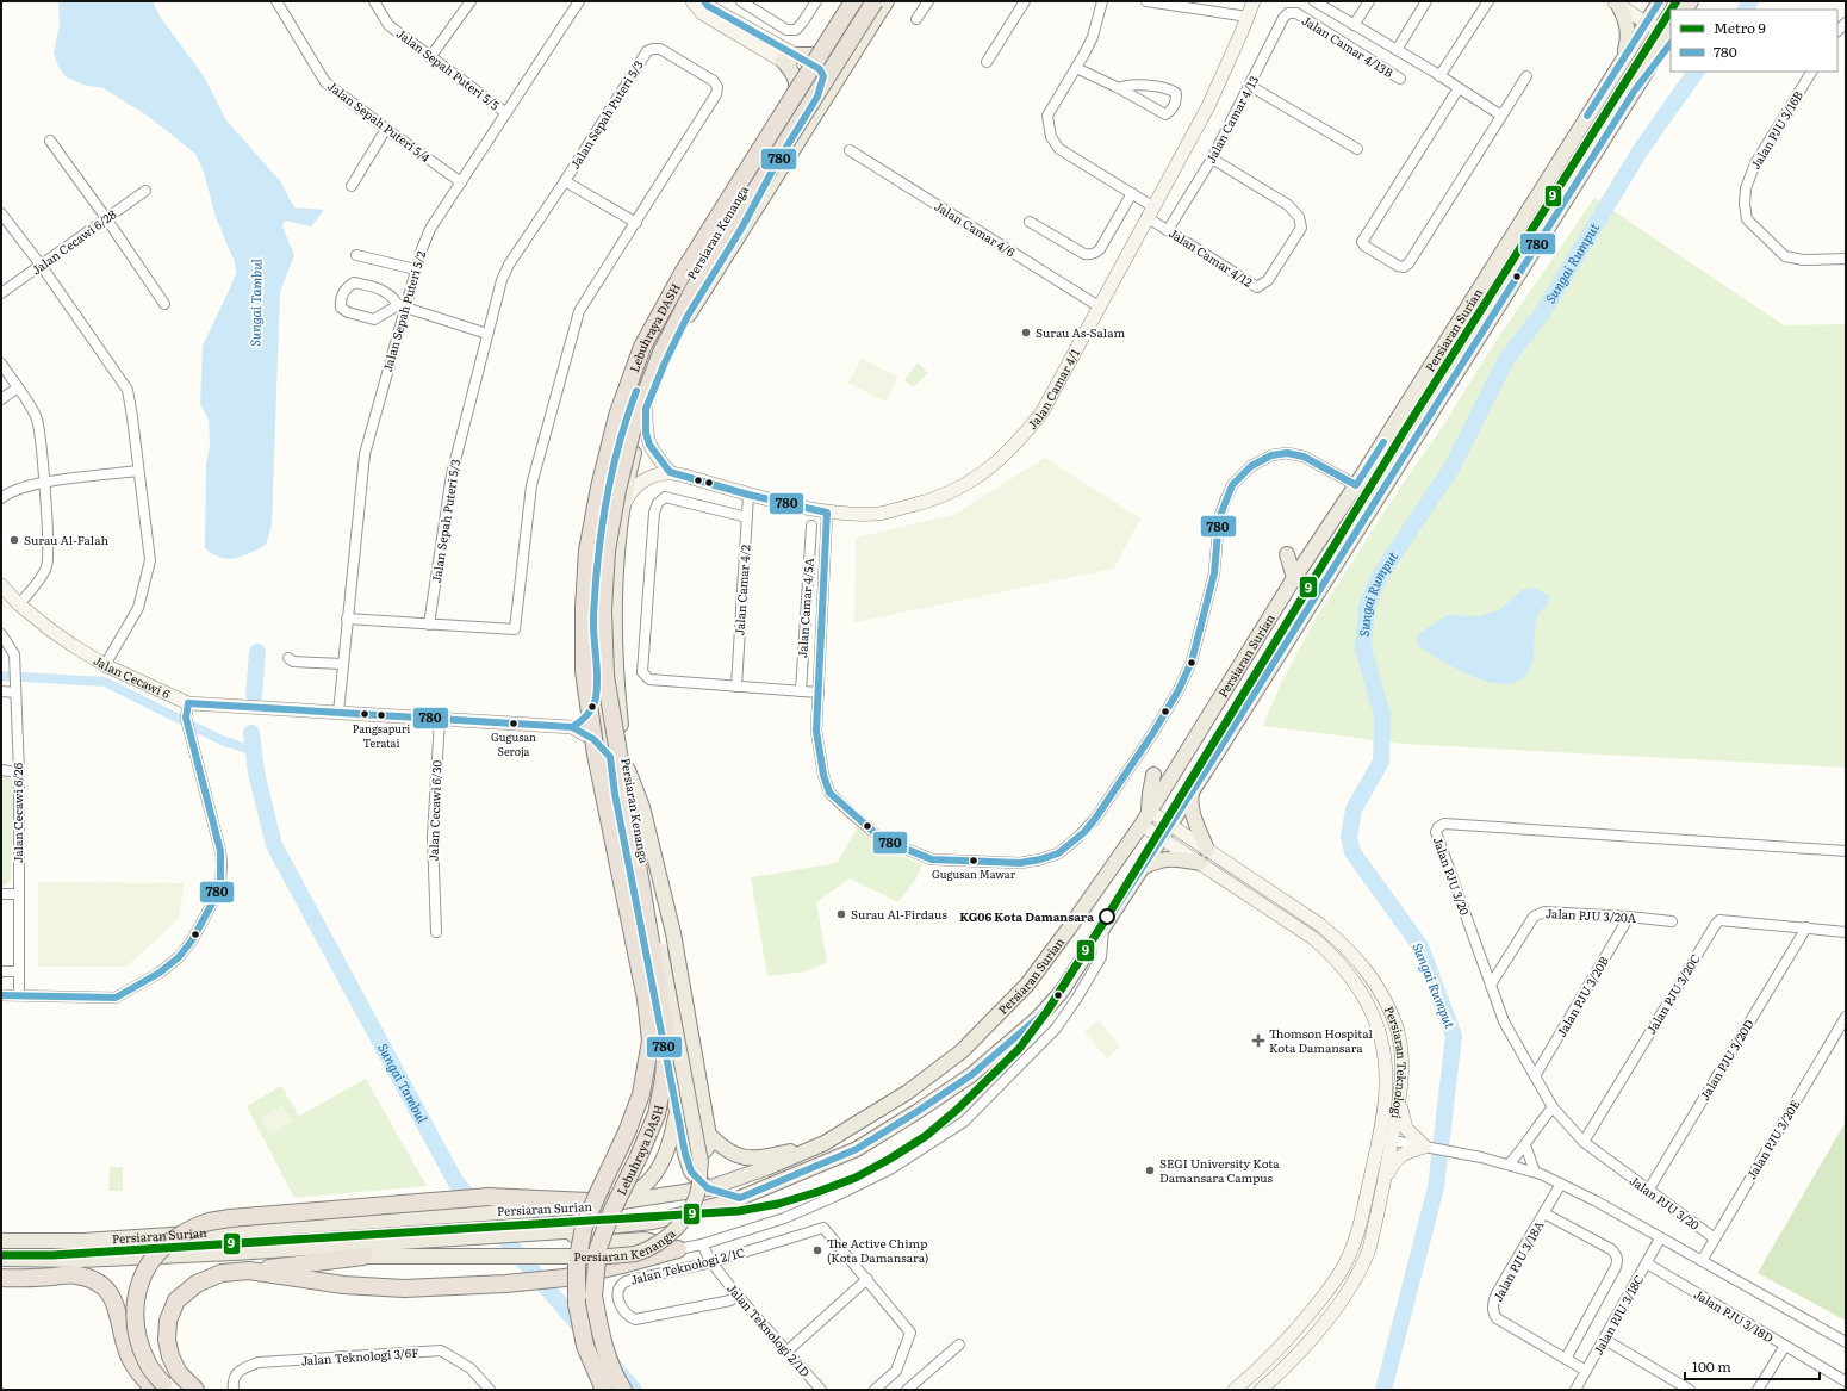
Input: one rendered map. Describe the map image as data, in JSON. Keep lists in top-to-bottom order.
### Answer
{
  "streets": {
    "highway": ["Lebuhraya DASH"],
    "main road": ["Persiaran Kenanga", "Persiaran Surian"],
    "street": [
      "Jalan Camar 4/13B",
      "Jalan Sepah Puteri 5/5",
      "Jalan Sepah Puteri 5/3",
      "Jalan Camar 4/13",
      "Jalan Sepah Puteri 5/4",
      "Jalan PJU 3/16B",
      "Jalan Camar 4/6",
      "Jalan Cecawi 6/28",
      "Jalan Camar 4/12",
      "Jalan Sepah Puteri 5/2",
      "Jalan Camar 4/1",
      "Jalan Camar 4/2",
      "Jalan Camar 4/5A",
      "Jalan Cecawi 6",
      "Jalan Cecawi 6/30",
      "Jalan Cecawi 6/26",
      "Jalan PJU 3/20",
      "Jalan PJU 3/20A",
      "Jalan PJU 3/20C",
      "Jalan PJU 3/20B",
      "Jalan PJU 3/20D",
      "Persiaran Teknologi",
      "Jalan PJU 3/20E",
      "Jalan PJU 3/18A",
      "Jalan Teknologi 2/1C",
      "Jalan PJU 3/18C",
      "Jalan PJU 3/18D",
      "Jalan Teknologi 2/1D",
      "Jalan Teknologi 3/6F"
    ]
  },
  "crossings": [
    ["Jalan Camar 4/13B", "Jalan Camar 4/13"],
    ["Jalan Sepah Puteri 5/5", "Jalan Sepah Puteri 5/2"],
    ["Jalan Camar 4/13", "Jalan Camar 4/12"],
    ["Jalan Sepah Puteri 5/4", "Jalan Sepah Puteri 5/2"],
    ["Jalan Camar 4/6", "Jalan Camar 4/1"],
    ["Persiaran Kenanga", "Lebuhraya DASH"],
    ["Persiaran Kenanga", "Persiaran Surian"],
    ["Jalan Camar 4/12", "Jalan Camar 4/1"],
    ["Jalan Sepah Puteri 5/2", "Jalan Cecawi 6"],
    ["Persiaran Surian", "Persiaran Teknologi"],
    ["Jalan Camar 4/1", "Jalan Camar 4/2"],
    ["Jalan Cecawi 6", "Jalan Cecawi 6/30"],
    ["Jalan PJU 3/20", "Jalan PJU 3/20A"],
    ["Jalan PJU 3/20", "Jalan PJU 3/20C"],
    ["Jalan PJU 3/20", "Jalan PJU 3/20B"],
    ["Jalan PJU 3/20", "Jalan PJU 3/20D"],
    ["Jalan PJU 3/20", "Jalan PJU 3/20E"],
    ["Jalan PJU 3/20A", "Jalan PJU 3/20B"],
    ["Jalan PJU 3/20C", "Jalan PJU 3/20D"],
    ["Jalan PJU 3/18A", "Jalan PJU 3/18C"],
    ["Jalan Teknologi 2/1C", "Jalan Teknologi 2/1D"],
    ["Jalan PJU 3/18C", "Jalan PJU 3/18D"]
  ],
  "water": ["Sungai Rumput", "Sungai Tambul"],
  "places": {
    "other": [
      "Surau As-Salam",
      "Surau Al-Falah",
      "Pangsapuri Teratai",
      "Gugusan Seroja",
      "Gugusan Mawar",
      "Surau Al-Firdaus",
      "KG06 Kota Damansara",
      "SEGI University Kota Damansara Campus",
      "The Active Chimp (Kota Damansara)"
    ],
    "health": ["Thomson Hospital Kota Damansara"]
  },
  "lines": ["metro line 9", "transit line 780"],
  "legend": ["Metro 9", "780"],
  "scale_bar": "100 m"
}
